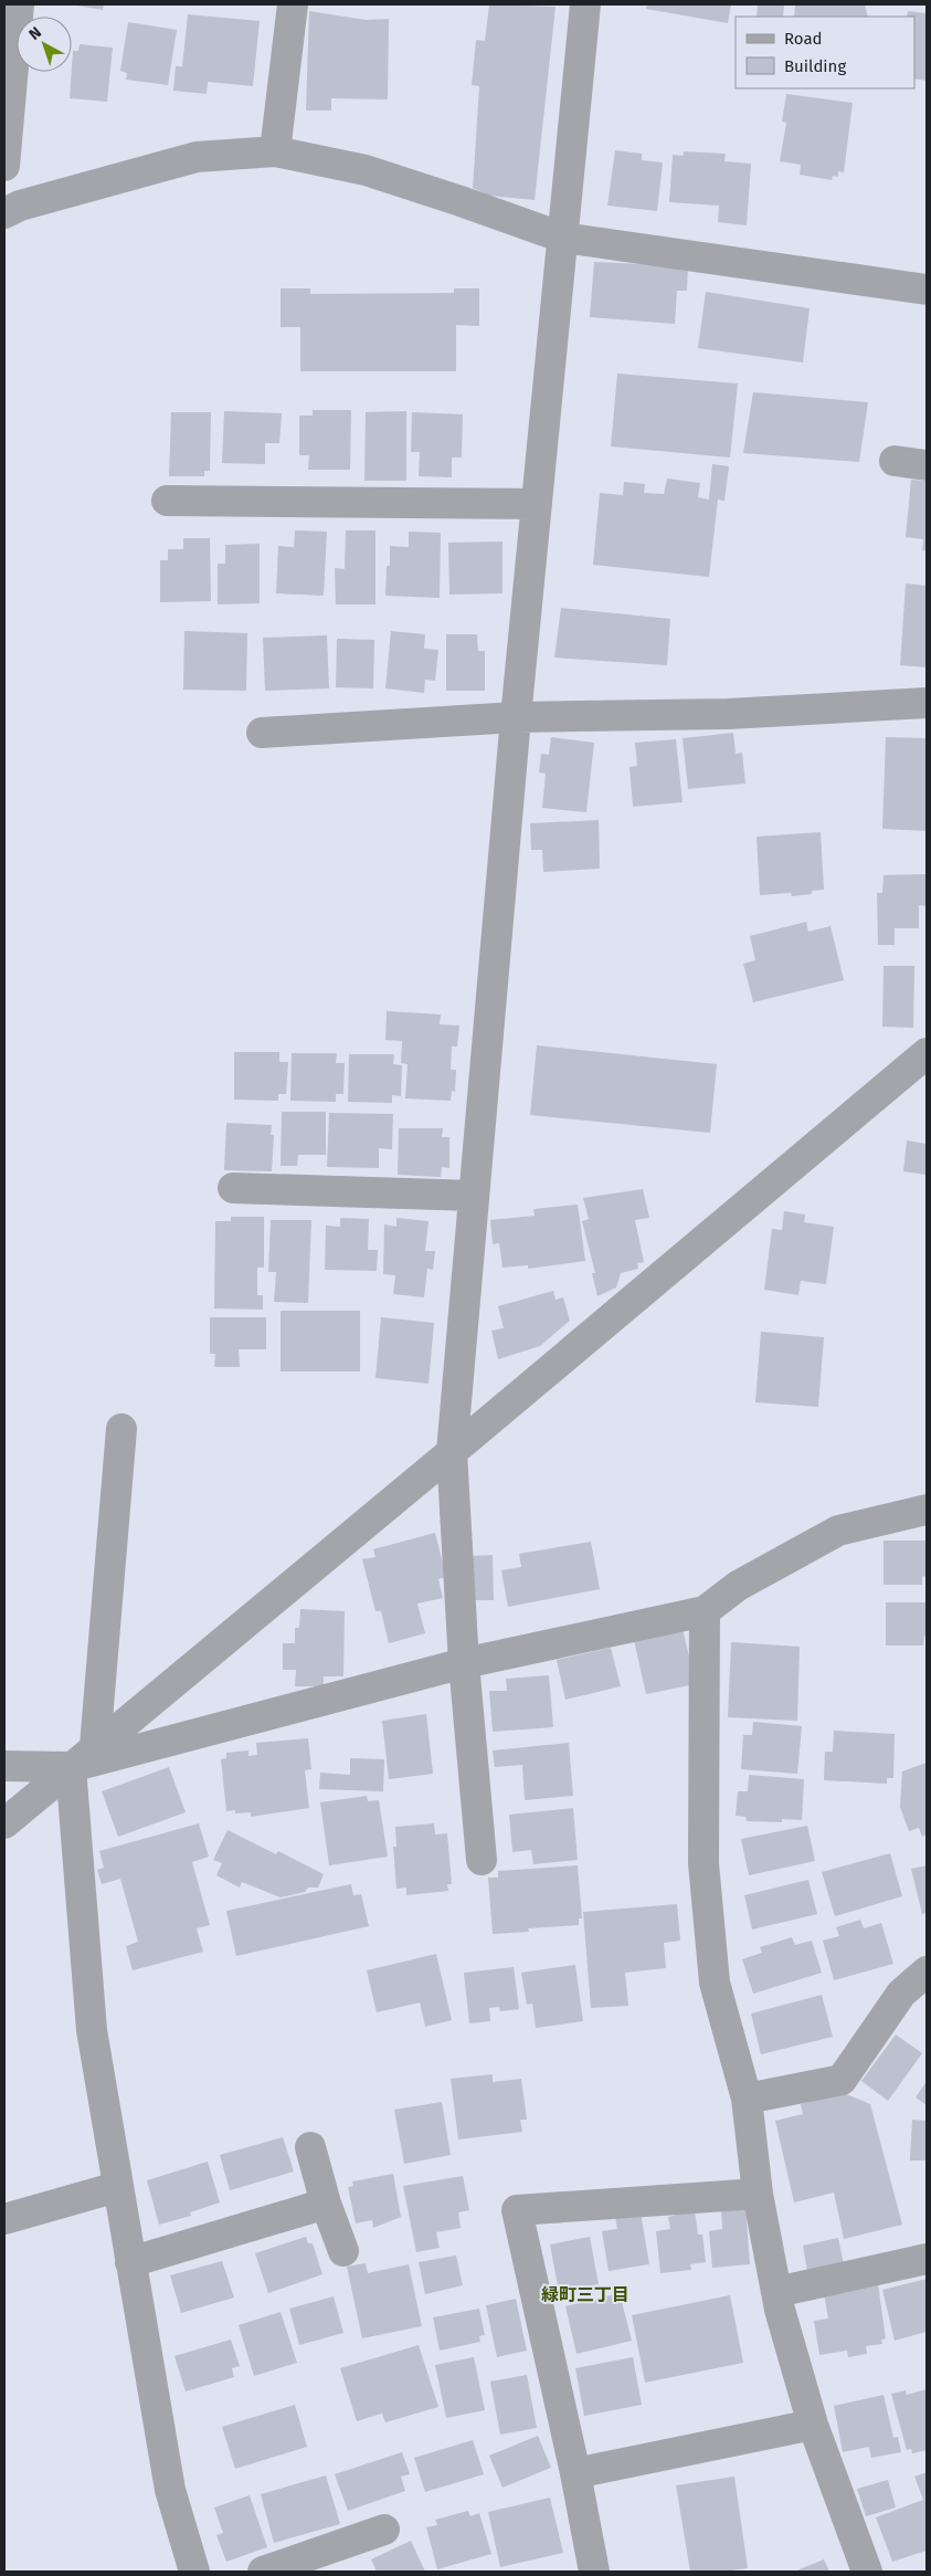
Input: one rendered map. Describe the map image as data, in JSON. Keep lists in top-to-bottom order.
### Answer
{
  "districts": ["緑町三丁目"],
  "legend": ["Road", "Building"],
  "north": "top left"
}
